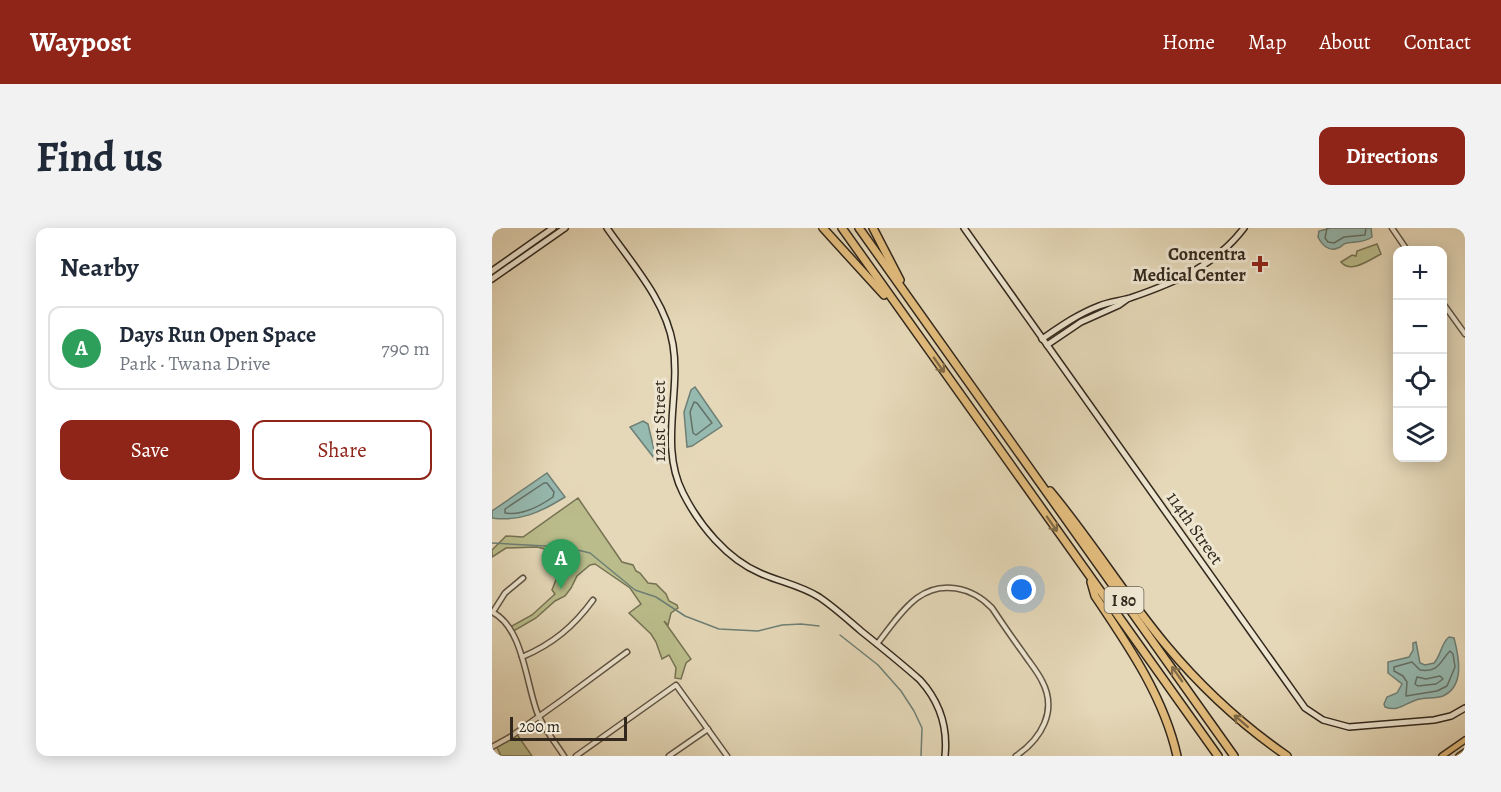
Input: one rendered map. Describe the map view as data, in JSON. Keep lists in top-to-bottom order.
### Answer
{
  "streets": {
    "highway": ["I 80"],
    "street": ["121st Street", "114th Street"]
  },
  "places": {
    "health": ["Concentra Medical Center"]
  },
  "scale_bar": "200 m",
  "page": {
    "header": "Waypost",
    "nav": [
      "Home",
      "Map",
      "About",
      "Contact"
    ],
    "buttons": [
      "Directions",
      ["Save", "Share"]
    ],
    "title": "Find us",
    "heading": "Nearby",
    "map_buttons": ["+", "−"],
    "list": [
      {
        "mark": "A",
        "name": "Days Run Open Space",
        "note": "Park · Twana Drive",
        "value": "790 m"
      }
    ],
    "pins": "A",
    "scale": "200 m"
  }
}
